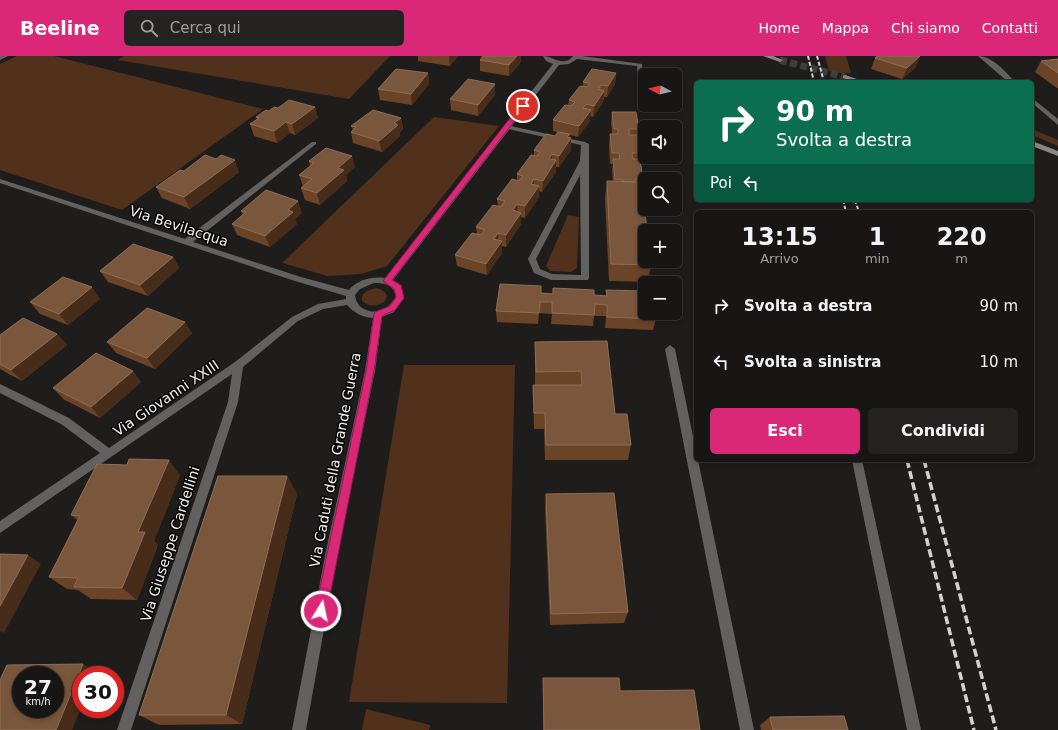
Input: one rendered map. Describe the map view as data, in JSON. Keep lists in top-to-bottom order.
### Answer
{
  "streets": {
    "street": [
      "Via Bevilacqua",
      "Via Giovanni XXIII",
      "Via Caduti della Grande Guerra",
      "Via Giuseppe Cardellini"
    ]
  },
  "crossings": [
    ["Via Bevilacqua", "Via Giovanni XXIII"],
    ["Via Bevilacqua", "Via Caduti della Grande Guerra"],
    ["Via Giovanni XXIII", "Via Caduti della Grande Guerra"],
    ["Via Giovanni XXIII", "Via Giuseppe Cardellini"]
  ],
  "north": "left",
  "page": {
    "header": "Beeline",
    "search": "Cerca qui",
    "nav": [
      "Home",
      "Mappa",
      "Chi siamo",
      "Contatti"
    ],
    "map_buttons": ["+", "−"],
    "turn": ["90 m", "Svolta a destra"],
    "then": "Poi",
    "eta": [
      "13:15",
      "Arrivo",
      "1",
      "min",
      "220",
      "m"
    ],
    "list": [
      {
        "name": "Svolta a destra",
        "value": "90 m"
      },
      {
        "name": "Svolta a sinistra",
        "value": "10 m"
      }
    ],
    "buttons": ["Esci", "Condividi"],
    "speed": "27 km/h",
    "limit": "30"
  }
}
